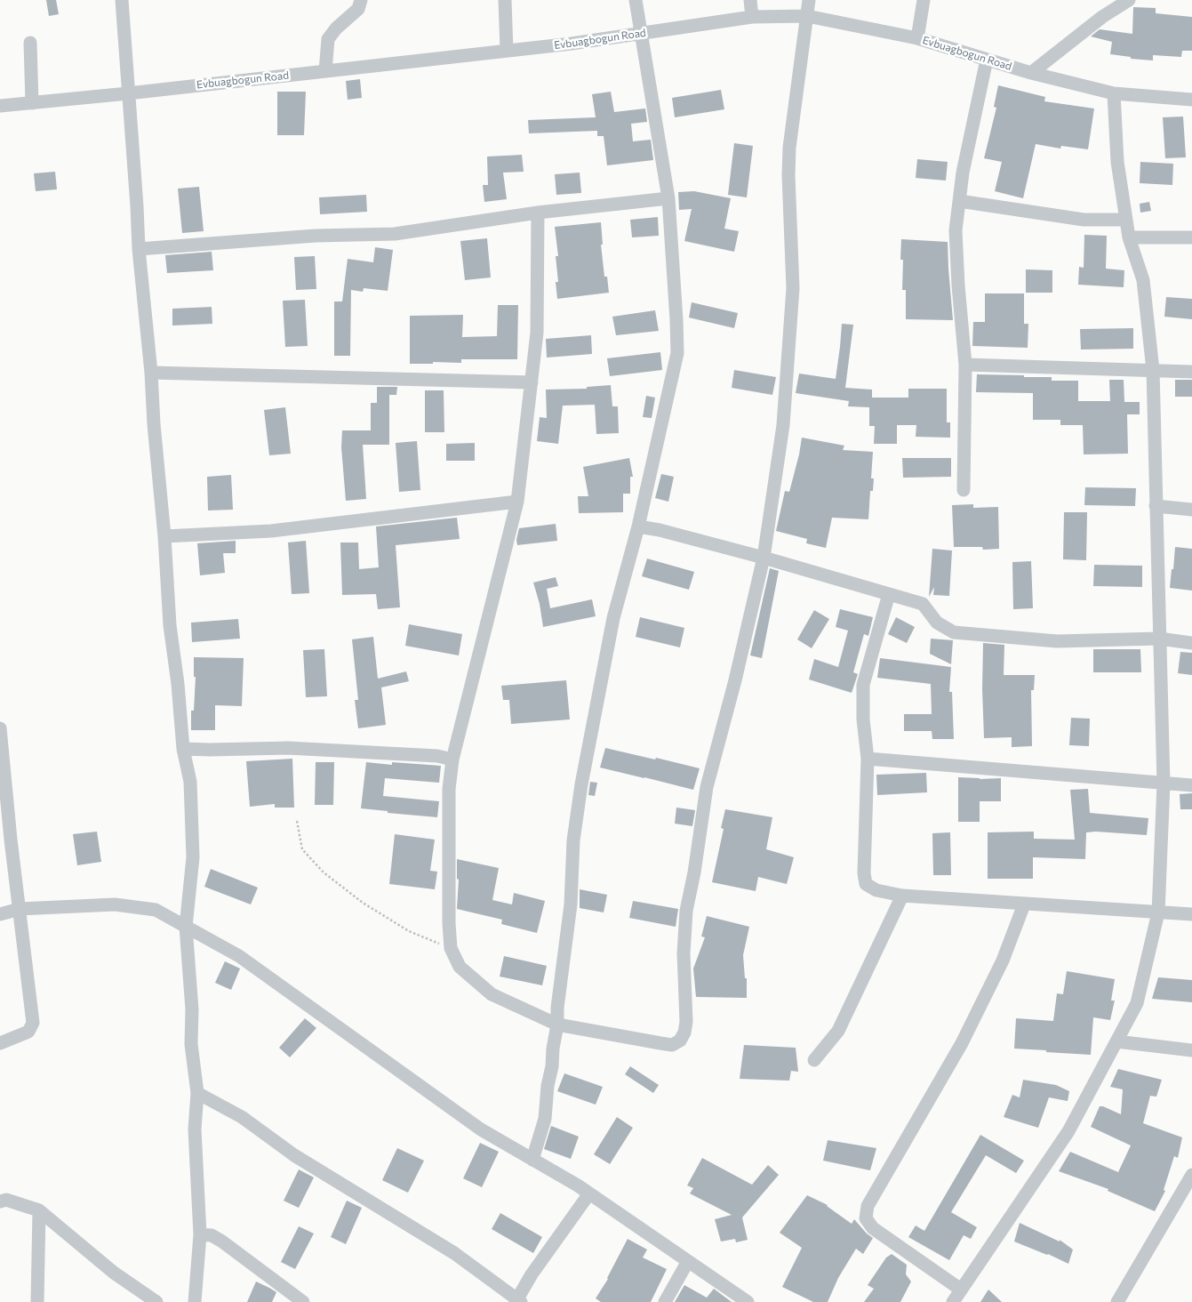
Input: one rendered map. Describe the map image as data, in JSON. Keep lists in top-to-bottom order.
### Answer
{
  "streets": {
    "street": ["Evbuagbogun Road"]
  }
}
